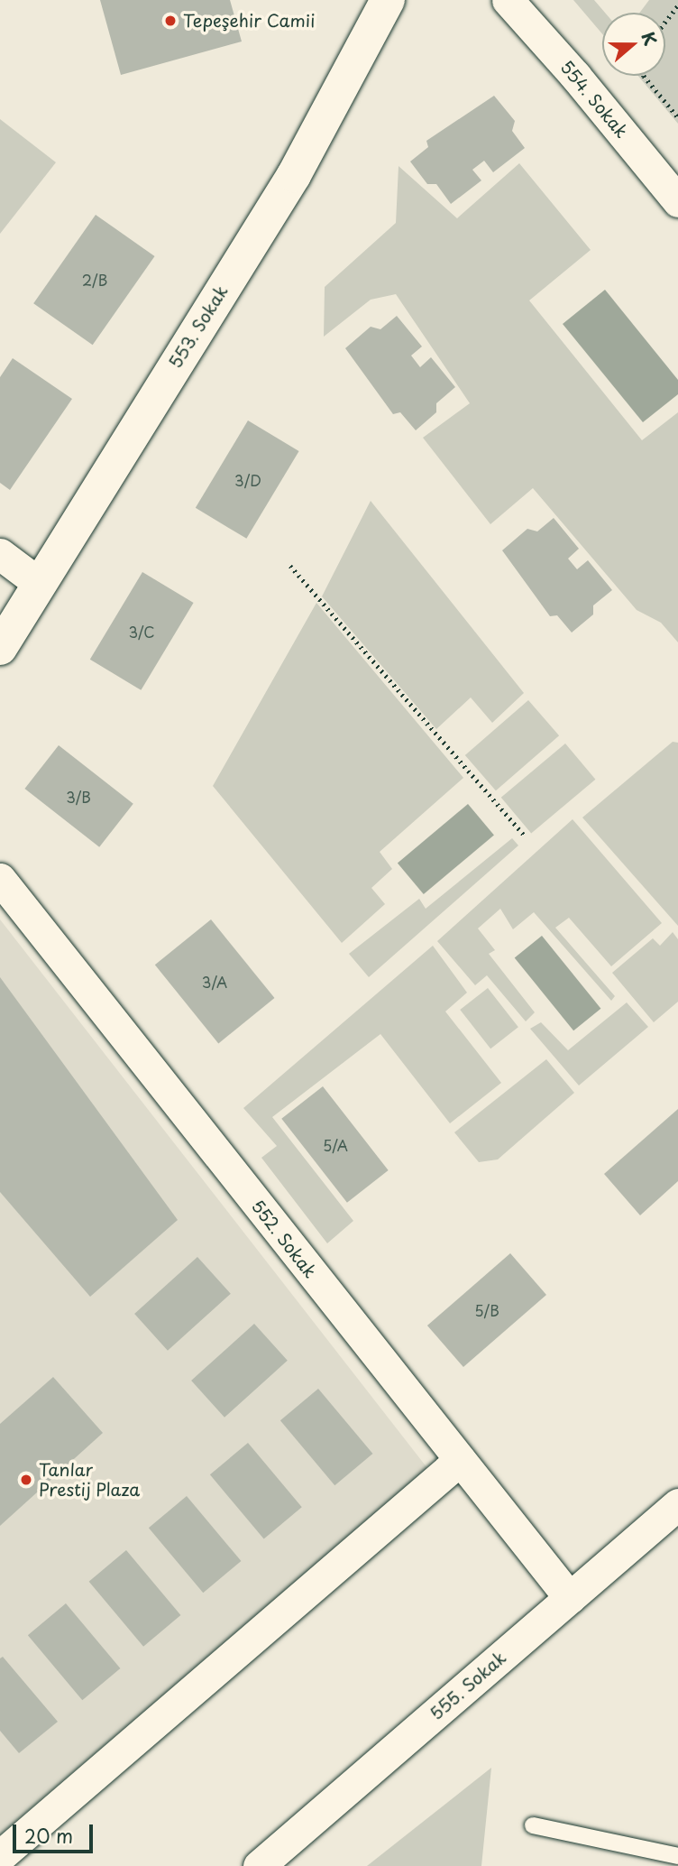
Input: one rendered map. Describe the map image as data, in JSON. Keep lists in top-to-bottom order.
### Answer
{
  "streets": {
    "street": [
      "554. Sokak",
      "553. Sokak",
      "552. Sokak",
      "555. Sokak"
    ]
  },
  "crossings": [
    ["552. Sokak", "555. Sokak"]
  ],
  "places": ["Tepeşehir Camii", "Tanlar Prestij Plaza"],
  "house_numbers": [
    "2/B",
    "3/D",
    "3/C",
    "3/B",
    "3/A",
    "5/A",
    "5/B"
  ],
  "scale_bar": "20 m",
  "north": "right"
}
